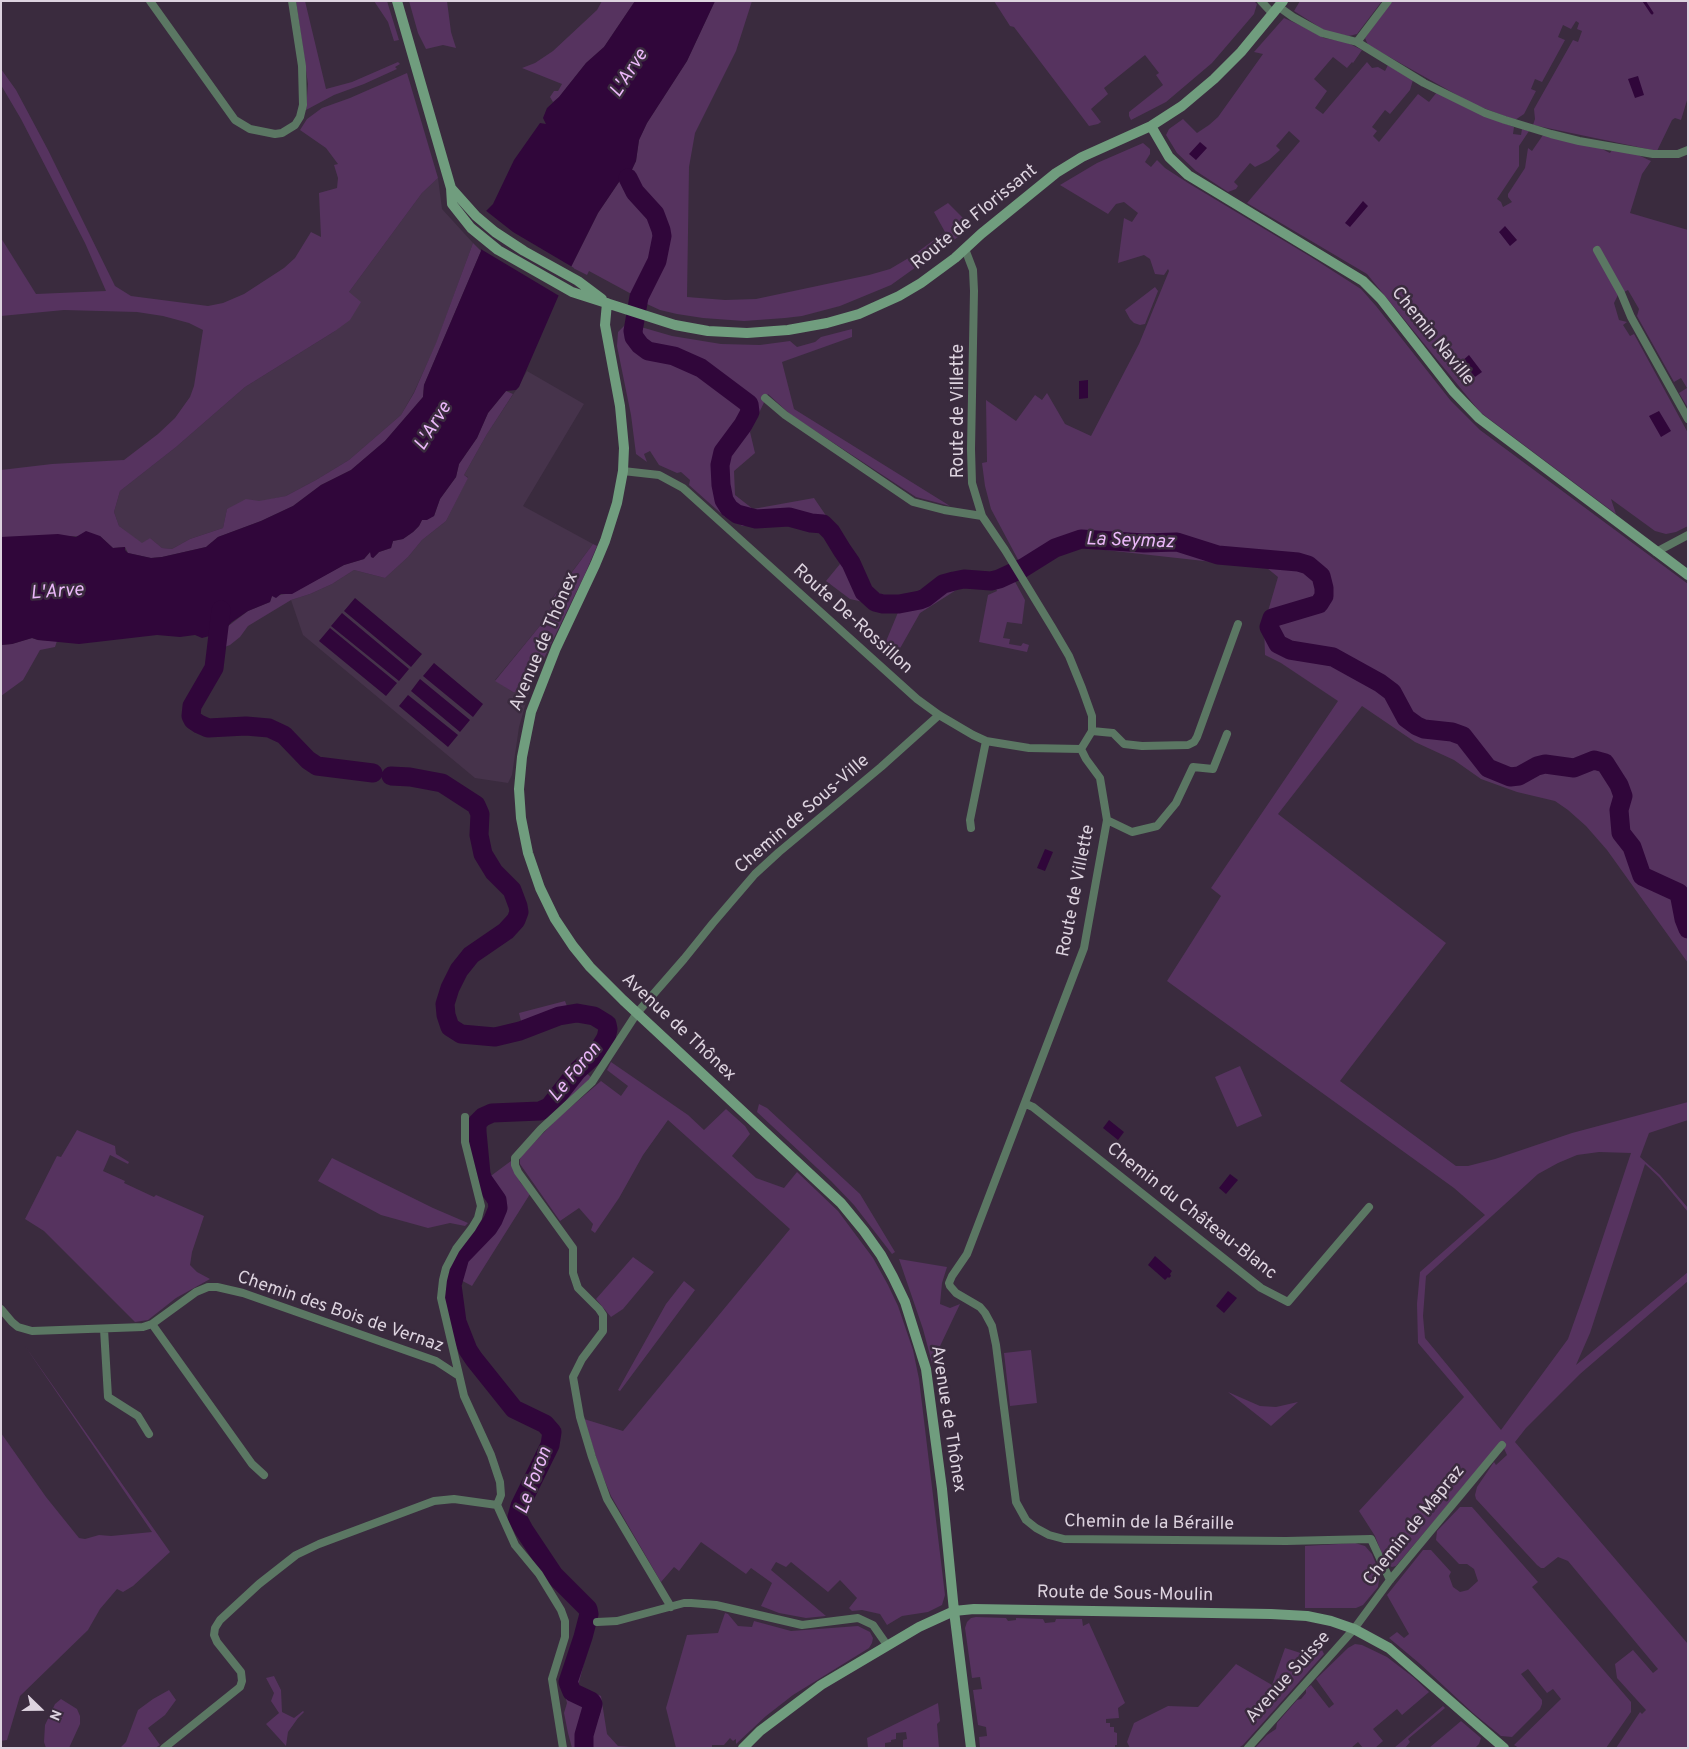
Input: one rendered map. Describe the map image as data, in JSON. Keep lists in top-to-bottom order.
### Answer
{
  "streets": {
    "main road": [
      "Route de Florissant",
      "Chemin Naville",
      "Avenue de Thônex",
      "Route de Sous-Moulin"
    ],
    "street": [
      "Route de Villette",
      "Route De-Rossillon",
      "Chemin de Sous-Ville",
      "Chemin du Château-Blanc",
      "Chemin des Bois de Vernaz",
      "Chemin de la Béraille",
      "Chemin de Mapraz",
      "Avenue Suisse"
    ]
  },
  "crossings": [
    ["Route de Florissant", "Chemin Naville"],
    ["Route de Florissant", "Route de Villette"],
    ["Route de Florissant", "Avenue de Thônex"],
    ["Route de Villette", "Route De-Rossillon"],
    ["Route de Villette", "Chemin du Château-Blanc"],
    ["Route de Villette", "Chemin de la Béraille"],
    ["Route De-Rossillon", "Avenue de Thônex"],
    ["Route De-Rossillon", "Chemin de Sous-Ville"],
    ["Avenue de Thônex", "Chemin de Sous-Ville"],
    ["Avenue de Thônex", "Route de Sous-Moulin"],
    ["Chemin de la Béraille", "Chemin de Mapraz"],
    ["Chemin de Mapraz", "Route de Sous-Moulin"],
    ["Chemin de Mapraz", "Avenue Suisse"],
    ["Route de Sous-Moulin", "Avenue Suisse"]
  ],
  "water": ["L'Arve", "La Seymaz", "Le Foron"],
  "north": "right"
}
